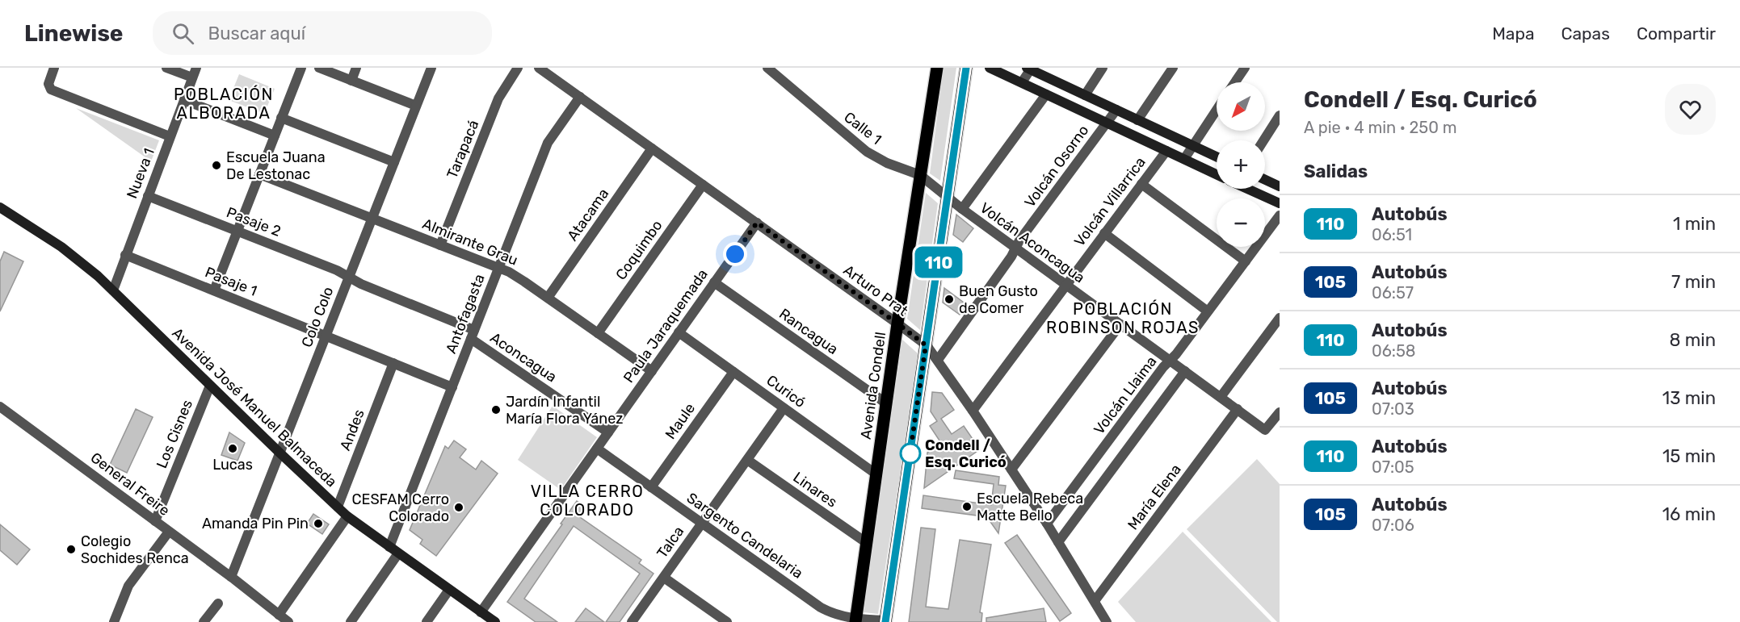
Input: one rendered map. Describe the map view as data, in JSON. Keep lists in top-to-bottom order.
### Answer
{
  "streets": {
    "main road": ["Avenida Condell", "Avenida José Manuel Balmaceda"],
    "street": [
      "Calle 1",
      "Tarapacá",
      "Volcán Osorno",
      "Nueva 1",
      "Volcán Villarrica",
      "Atacama",
      "Pasaje 2",
      "Almirante Grau",
      "Volcán Aconcagua",
      "Coquimbo",
      "Pasaje 1",
      "Arturo Prat",
      "Antofagasta",
      "Colo Colo",
      "Paula Jaraquemada",
      "Rancagua",
      "Aconcagua",
      "Curicó",
      "Volcán Llaima",
      "Maule",
      "Andes",
      "Los Cisnes",
      "General Freire",
      "Linares",
      "María Elena",
      "Sargento Candelaria",
      "Talca"
    ]
  },
  "crossings": [
    ["Calle 1", "Volcán Aconcagua"],
    ["Calle 1", "Avenida Condell"],
    ["Tarapacá", "Almirante Grau"],
    ["Volcán Osorno", "Volcán Aconcagua"],
    ["Volcán Osorno", "Arturo Prat"],
    ["Nueva 1", "Pasaje 2"],
    ["Nueva 1", "Pasaje 1"],
    ["Nueva 1", "Avenida José Manuel Balmaceda"],
    ["Volcán Villarrica", "Volcán Aconcagua"],
    ["Volcán Villarrica", "Arturo Prat"],
    ["Atacama", "Almirante Grau"],
    ["Atacama", "Arturo Prat"],
    ["Pasaje 2", "Colo Colo"],
    ["Pasaje 2", "Aconcagua"],
    ["Almirante Grau", "Coquimbo"],
    ["Almirante Grau", "Antofagasta"],
    ["Almirante Grau", "Colo Colo"],
    ["Almirante Grau", "Paula Jaraquemada"],
    ["Volcán Aconcagua", "Volcán Llaima"],
    ["Volcán Aconcagua", "María Elena"],
    ["Coquimbo", "Arturo Prat"],
    ["Pasaje 1", "Antofagasta"],
    ["Pasaje 1", "Colo Colo"],
    ["Pasaje 1", "Andes"],
    ["Arturo Prat", "Antofagasta"],
    ["Arturo Prat", "Paula Jaraquemada"],
    ["Arturo Prat", "Avenida Condell"],
    ["Arturo Prat", "Volcán Llaima"],
    ["Arturo Prat", "María Elena"],
    ["Antofagasta", "Aconcagua"],
    ["Antofagasta", "Avenida José Manuel Balmaceda"],
    ["Colo Colo", "Aconcagua"],
    ["Colo Colo", "Avenida José Manuel Balmaceda"],
    ["Colo Colo", "General Freire"],
    ["Paula Jaraquemada", "Rancagua"],
    ["Paula Jaraquemada", "Aconcagua"],
    ["Paula Jaraquemada", "Curicó"],
    ["Paula Jaraquemada", "Avenida José Manuel Balmaceda"],
    ["Paula Jaraquemada", "Sargento Candelaria"],
    ["Rancagua", "Avenida Condell"],
    ["Avenida Condell", "Curicó"],
    ["Avenida Condell", "Linares"],
    ["Avenida Condell", "Sargento Candelaria"],
    ["Curicó", "Maule"],
    ["Curicó", "Talca"],
    ["Avenida José Manuel Balmaceda", "Andes"],
    ["Avenida José Manuel Balmaceda", "Los Cisnes"],
    ["Maule", "Sargento Candelaria"],
    ["Los Cisnes", "General Freire"],
    ["Linares", "Talca"],
    ["Sargento Candelaria", "Talca"]
  ],
  "districts": ["POBLACIÓN ALBORADA", "POBLACIÓN ROBINSON ROJAS", "VILLA CERRO COLORADO"],
  "places": [
    "Escuela Juana De Lestonac",
    "Buen Gusto de Comer",
    "Jardín Infantil María Flora Yánez",
    "Lucas",
    "Condell / Esq. Curicó",
    "Escuela Rebeca Matte Bello",
    "CESFAM Cerro Colorado",
    "Amanda Pin Pin",
    "Colegio Sochides Renca"
  ],
  "lines": ["bus line 110"],
  "north": "bottom left",
  "page": {
    "header": "Linewise",
    "search": "Buscar aquí",
    "nav": ["Mapa", "Capas", "Compartir"],
    "on_map": "110",
    "heading": [
      ["Condell / Esq. Curicó", "A pie · 4 min · 250 m"],
      "Salidas"
    ],
    "map_buttons": ["+", "−"],
    "list": [
      {
        "mark": "110",
        "name": "Autobús",
        "note": "06:51",
        "value": "1 min"
      },
      {
        "mark": "105",
        "name": "Autobús",
        "note": "06:57",
        "value": "7 min"
      },
      {
        "mark": "110",
        "name": "Autobús",
        "note": "06:58",
        "value": "8 min"
      },
      {
        "mark": "105",
        "name": "Autobús",
        "note": "07:03",
        "value": "13 min"
      },
      {
        "mark": "110",
        "name": "Autobús",
        "note": "07:05",
        "value": "15 min"
      },
      {
        "mark": "105",
        "name": "Autobús",
        "note": "07:06",
        "value": "16 min"
      }
    ]
  }
}
